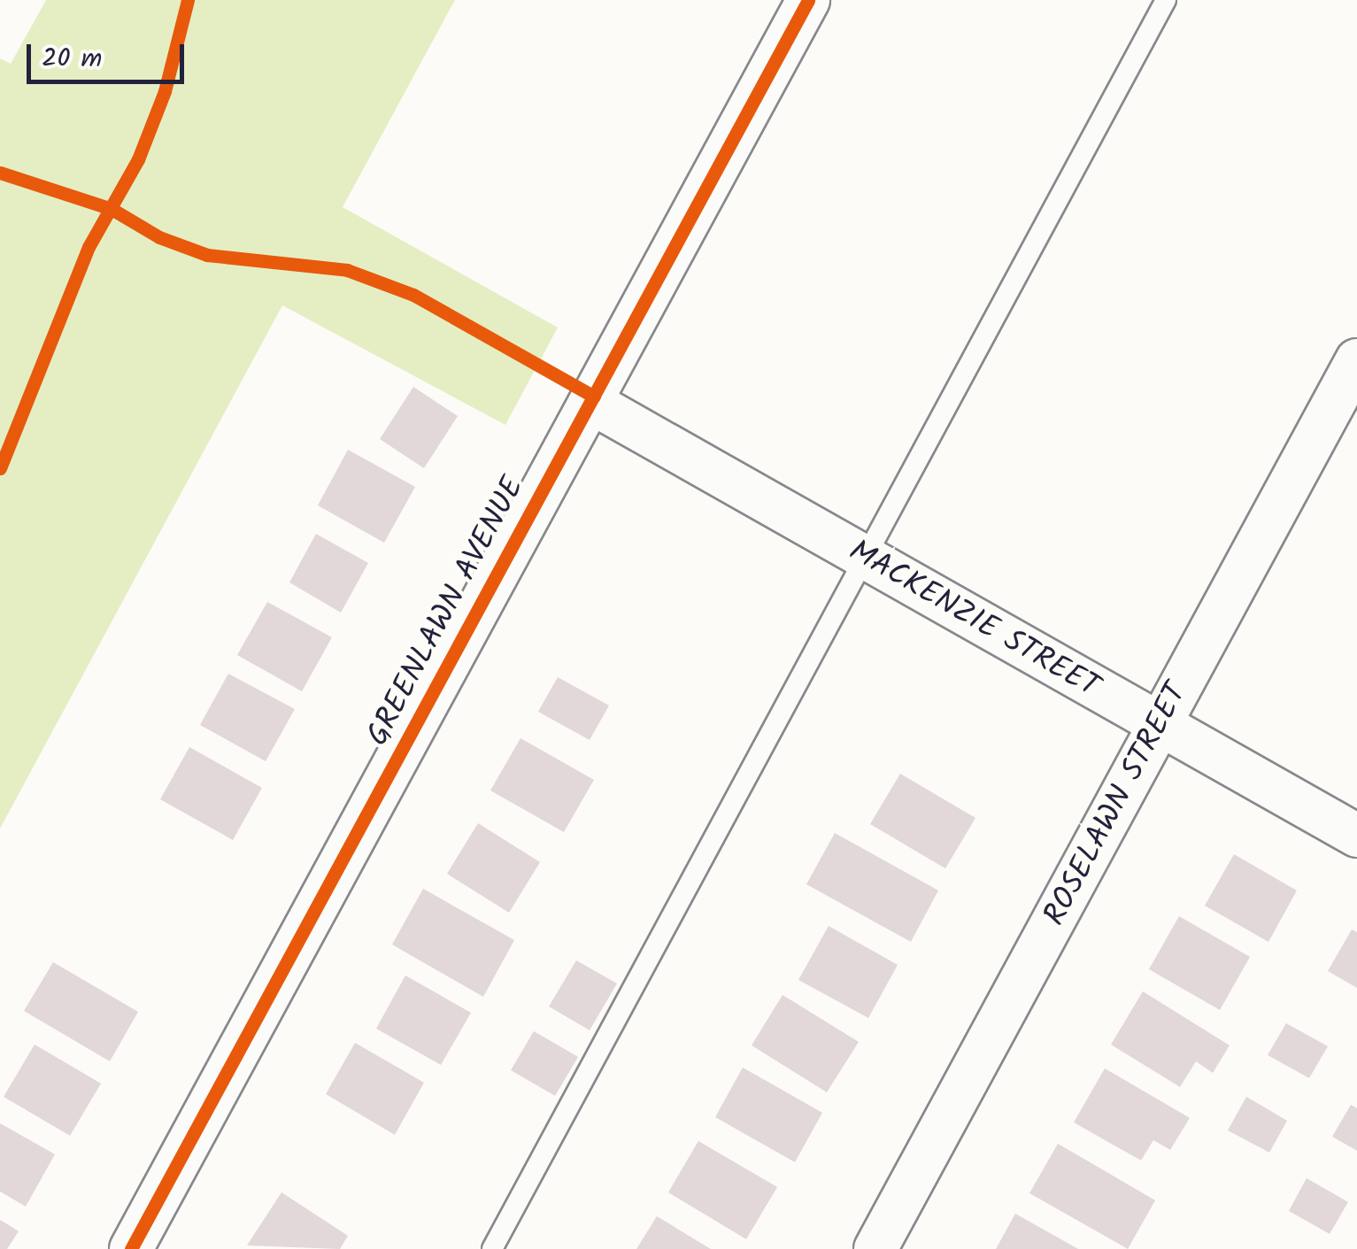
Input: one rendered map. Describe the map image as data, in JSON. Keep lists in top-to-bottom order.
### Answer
{
  "streets": {
    "street": ["GREENLAWN AVENUE", "MACKENZIE STREET", "ROSELAWN STREET"]
  },
  "crossings": [
    ["GREENLAWN AVENUE", "MACKENZIE STREET"],
    ["MACKENZIE STREET", "ROSELAWN STREET"]
  ],
  "scale_bar": "20 m"
}
